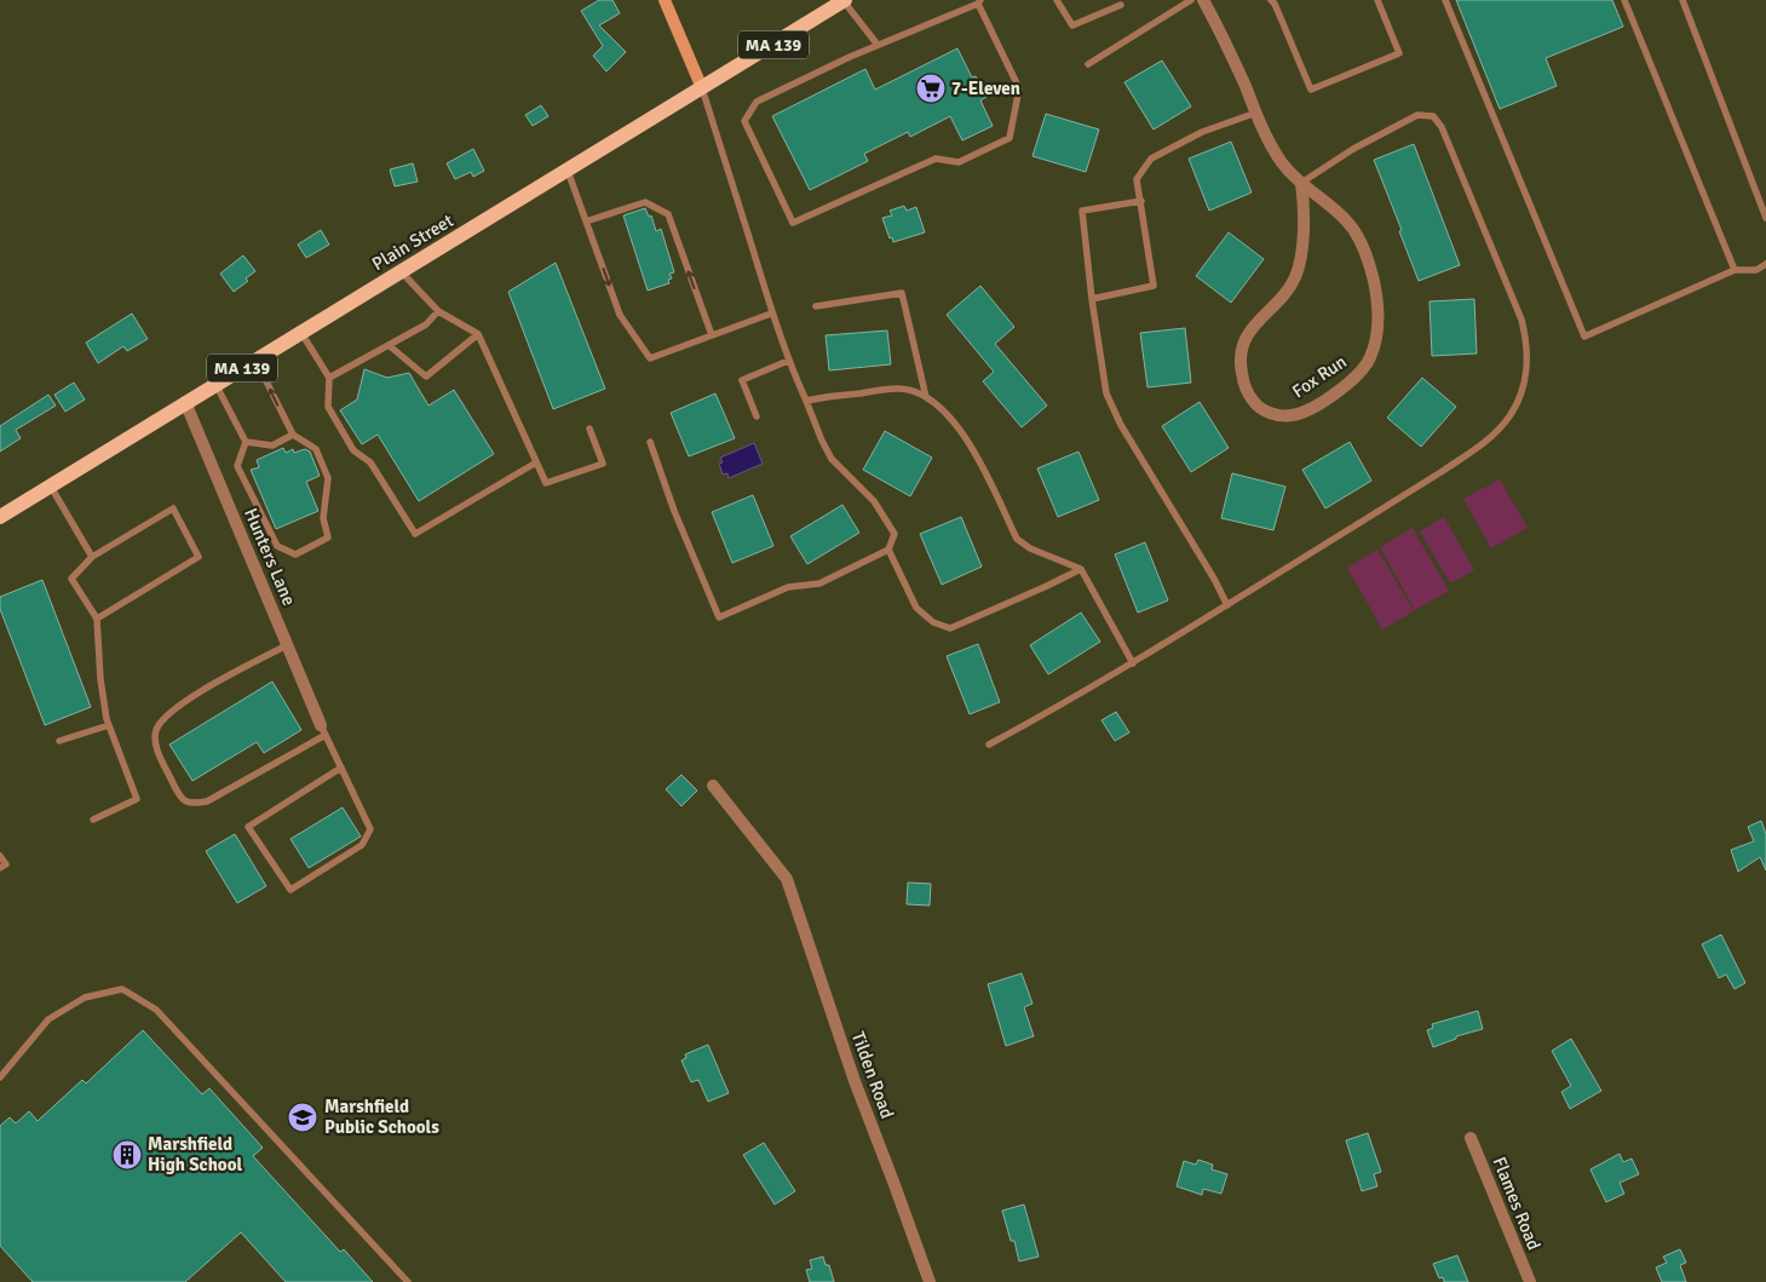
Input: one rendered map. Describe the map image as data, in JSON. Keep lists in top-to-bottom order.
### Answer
{
  "streets": {
    "main road": ["MA 139", "Plain Street"],
    "street": [
      "Fox Run",
      "Hunters Lane",
      "Tilden Road",
      "Flames Road"
    ]
  },
  "crossings": [
    ["Plain Street", "Hunters Lane"]
  ],
  "places": {
    "supermarket": ["7-Eleven"],
    "school or university": ["Marshfield Public Schools"],
    "building": ["Marshfield High School"]
  }
}
